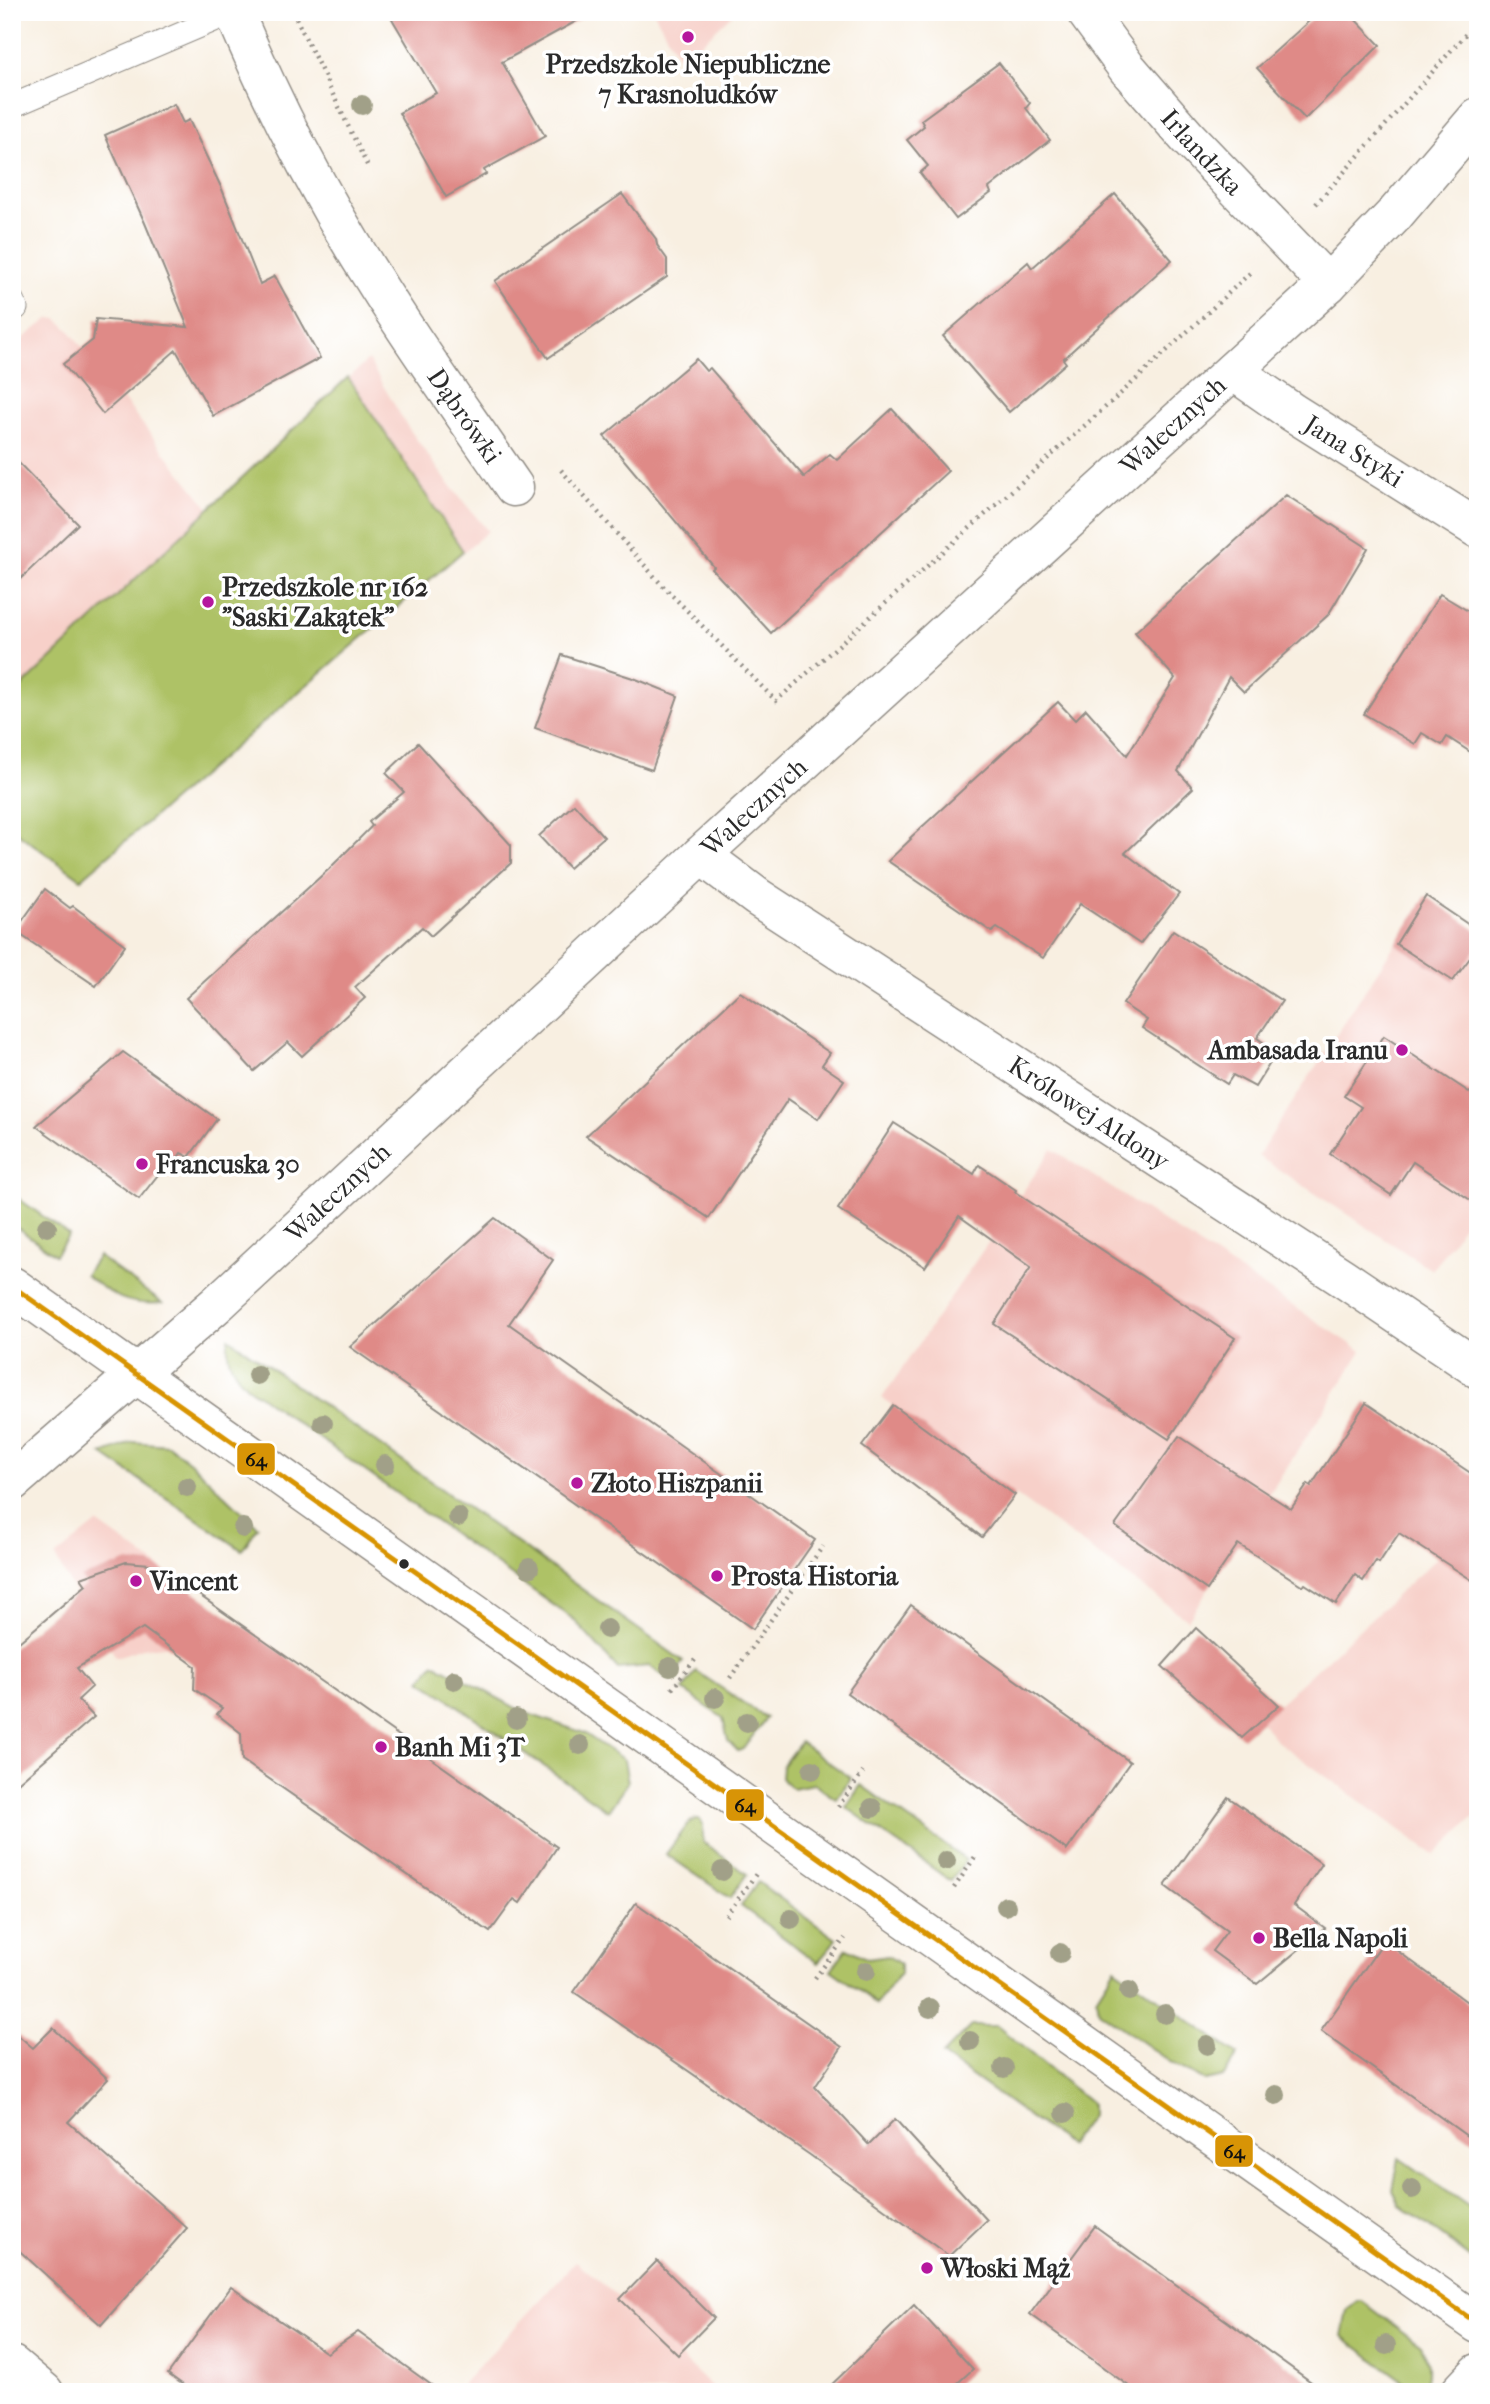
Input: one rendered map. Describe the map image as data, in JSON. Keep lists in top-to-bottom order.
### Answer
{
  "streets": {
    "street": [
      "Irlandzka",
      "Dąbrówki",
      "Walecznych",
      "Jana Styki",
      "Królowej Aldony"
    ]
  },
  "crossings": [
    ["Irlandzka", "Dąbrówki"],
    ["Irlandzka", "Walecznych"],
    ["Walecznych", "Jana Styki"],
    ["Walecznych", "Królowej Aldony"]
  ],
  "places": [
    "Przedszkole Niepubliczne 7 Krasnoludków",
    "Przedszkole nr 162 \"Saski Zakątek\"",
    "Ambasada Iranu",
    "Francuska 30",
    "Złoto Hiszpanii",
    "Prosta Historia",
    "Vincent",
    "Banh Mi 3T",
    "Bella Napoli",
    "Włoski Mąż"
  ],
  "lines": ["transit line 64"]
}
